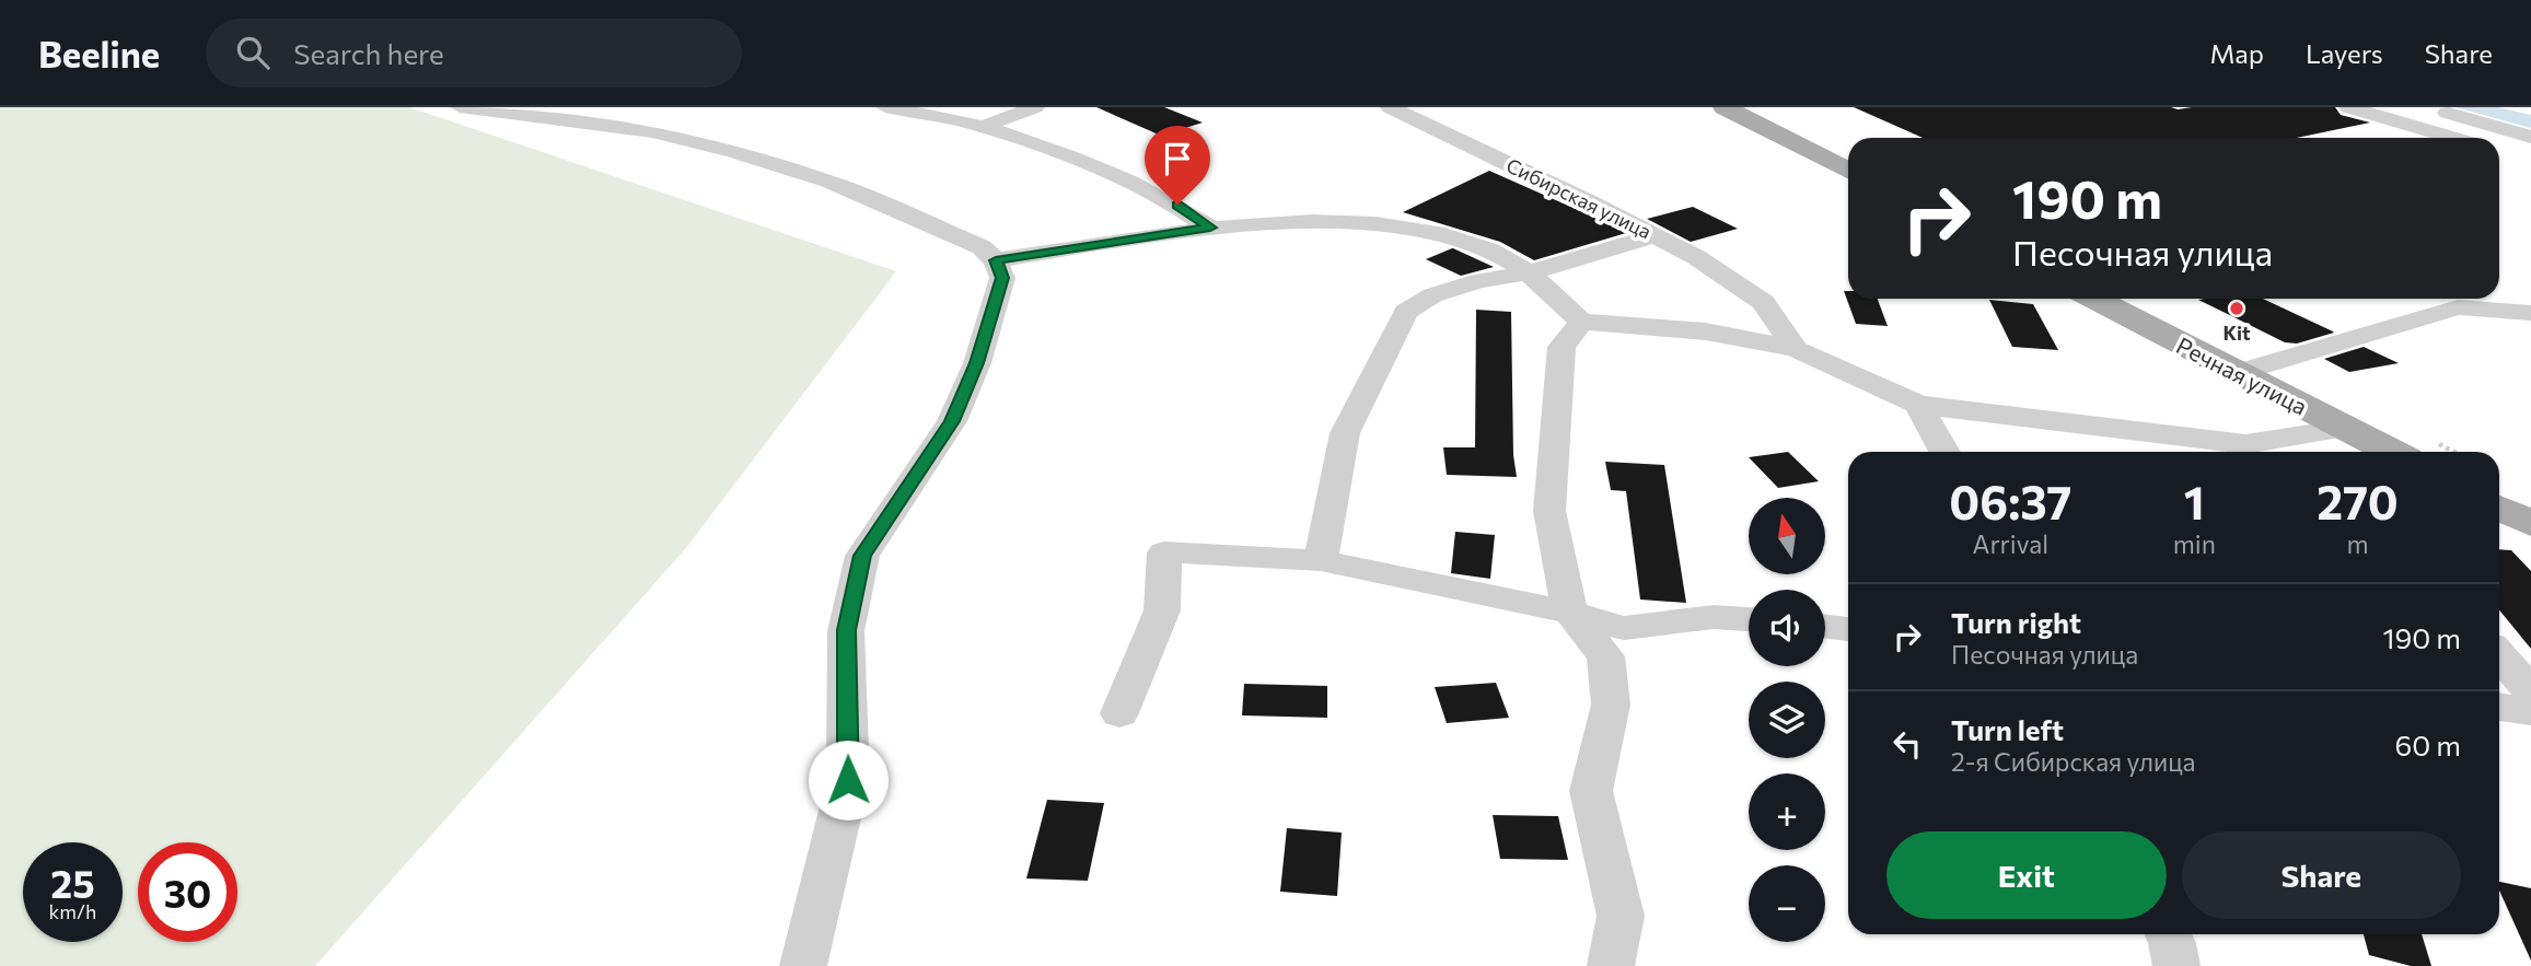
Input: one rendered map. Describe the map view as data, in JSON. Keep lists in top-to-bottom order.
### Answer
{
  "streets": {
    "main road": ["Речная улица"],
    "street": ["Сибирская улица"]
  },
  "places": ["Kit"],
  "north": "top",
  "page": {
    "header": "Beeline",
    "search": "Search here",
    "nav": ["Map", "Layers", "Share"],
    "turn": ["190 m", "Песочная улица"],
    "eta": [
      "06:37",
      "Arrival",
      "1",
      "min",
      "270",
      "m"
    ],
    "map_buttons": ["+", "−"],
    "list": [
      {
        "name": "Turn right",
        "note": "Песочная улица",
        "value": "190 m"
      },
      {
        "name": "Turn left",
        "note": "2-я Сибирская улица",
        "value": "60 m"
      }
    ],
    "buttons": ["Exit", "Share"],
    "speed": "25 km/h",
    "limit": "30"
  }
}
